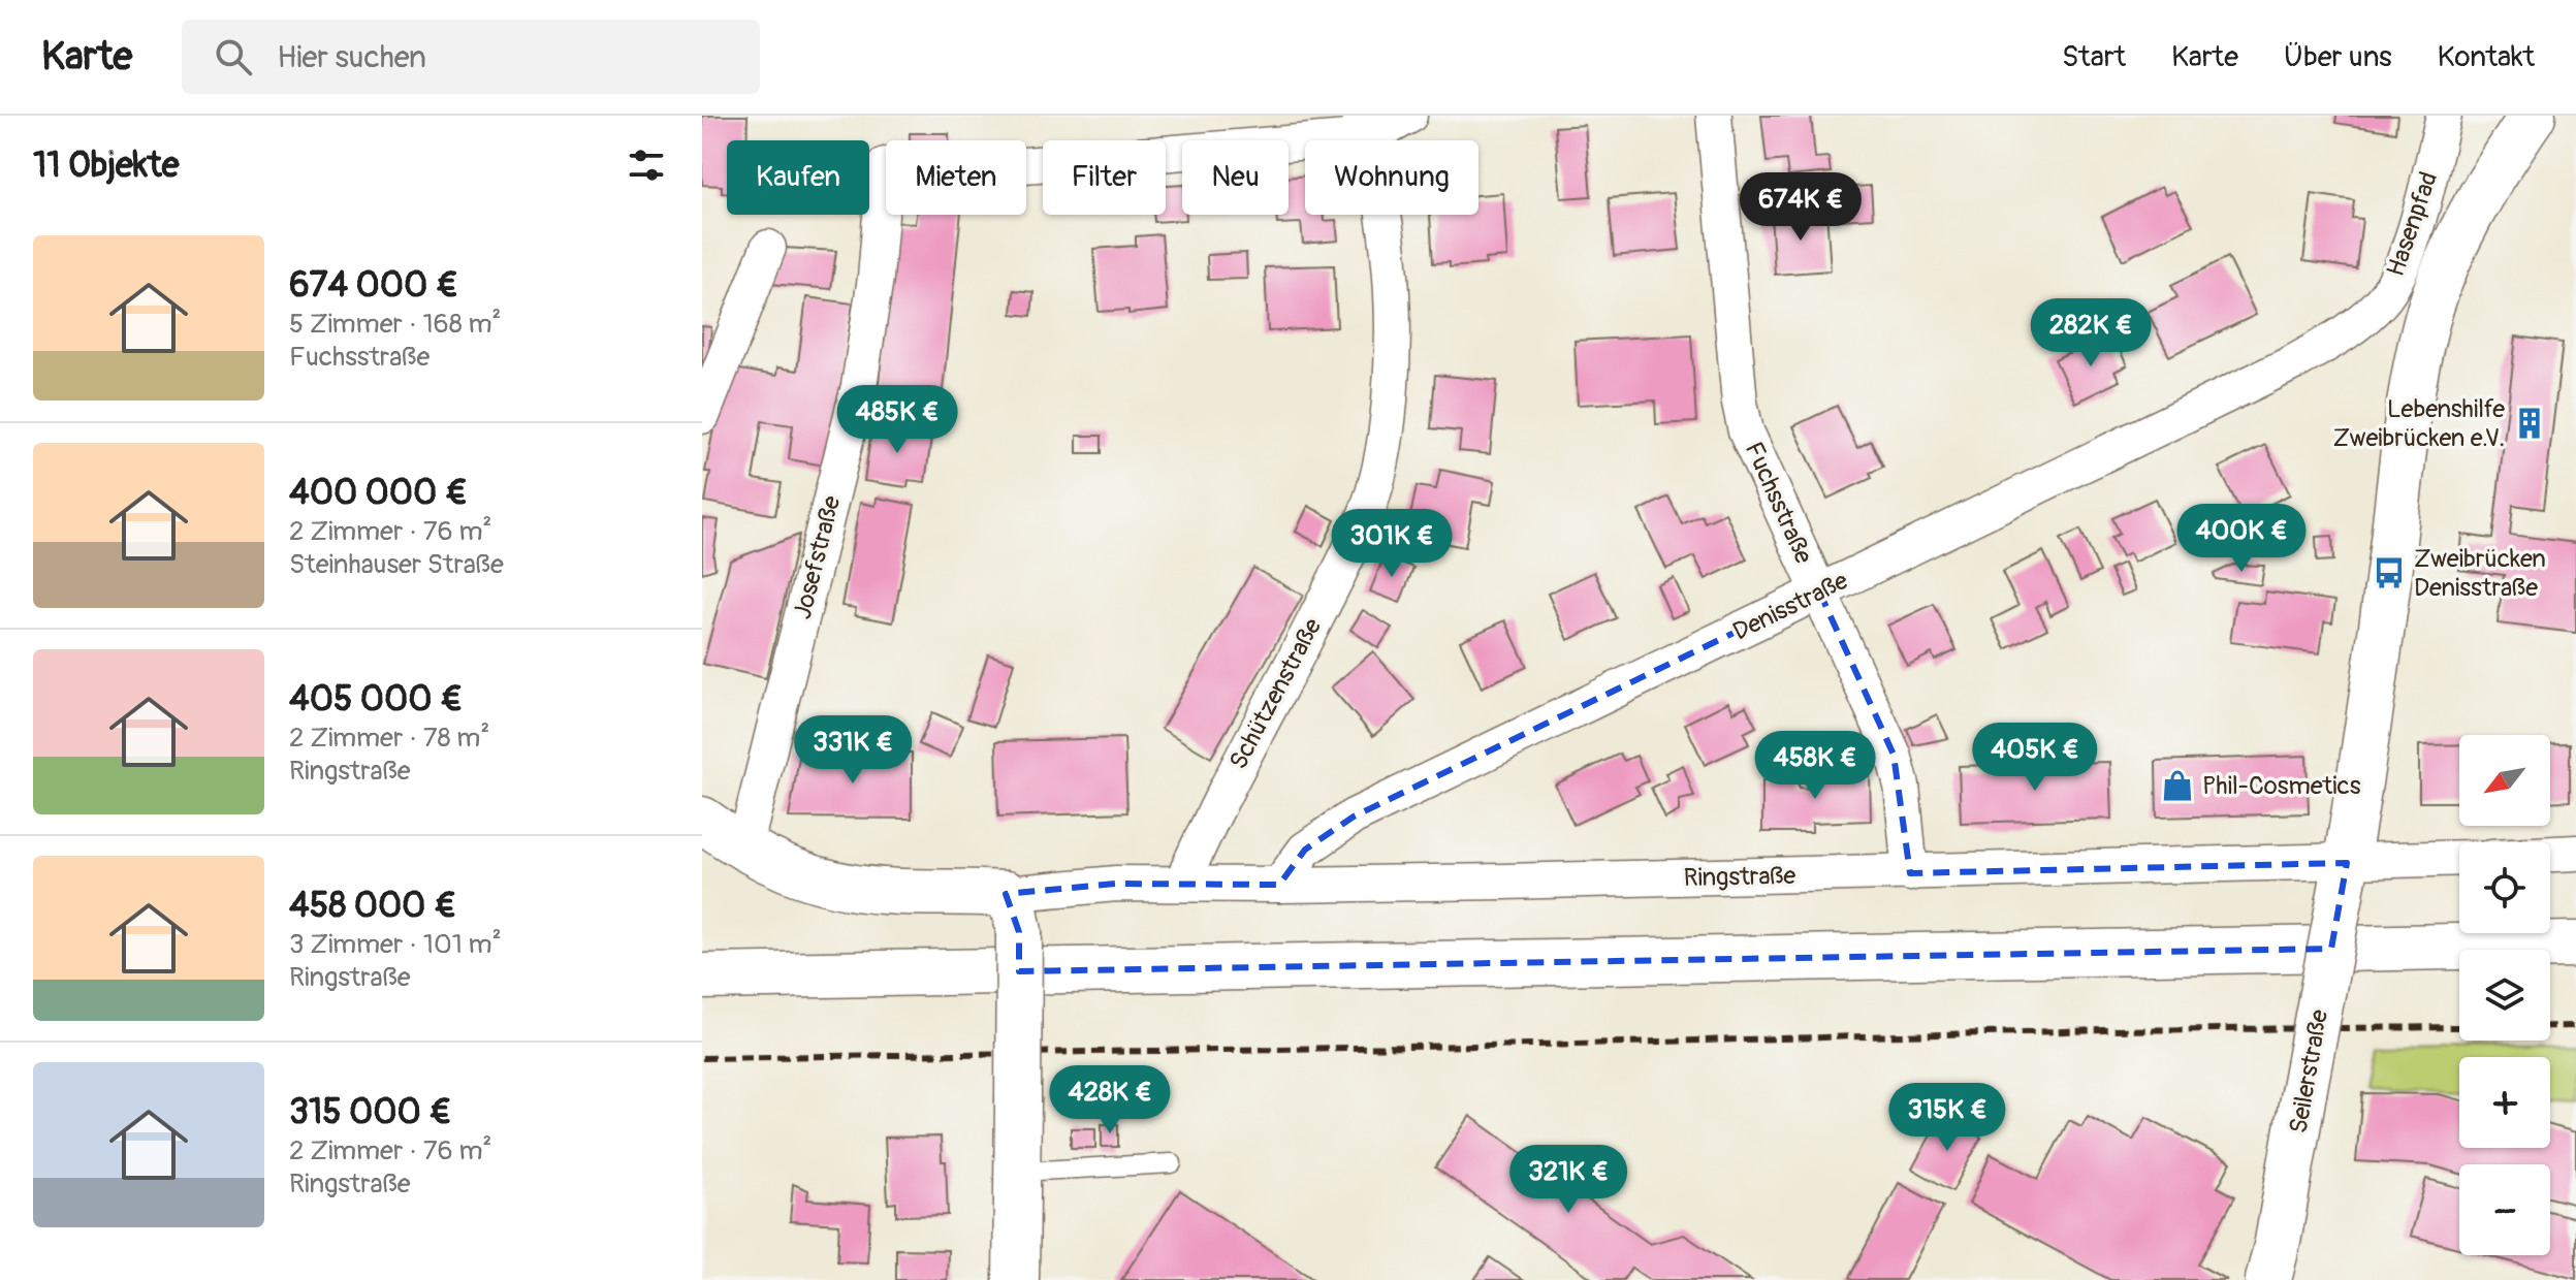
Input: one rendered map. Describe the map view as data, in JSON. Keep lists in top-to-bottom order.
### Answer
{
  "streets": {
    "main road": ["Seilerstraße"],
    "street": [
      "Hasenpfad",
      "Fuchsstraße",
      "Josefstraße",
      "Denisstraße",
      "Schützenstraße",
      "Ringstraße"
    ]
  },
  "crossings": [
    ["Hasenpfad", "Denisstraße"],
    ["Fuchsstraße", "Denisstraße"],
    ["Fuchsstraße", "Ringstraße"],
    ["Denisstraße", "Ringstraße"],
    ["Schützenstraße", "Ringstraße"],
    ["Ringstraße", "Seilerstraße"]
  ],
  "places": {
    "building": ["Lebenshilfe Zweibrücken e.V."],
    "bus stop": ["Zweibrücken Denisstraße"],
    "shop": ["Phil-Cosmetics"]
  },
  "north": "bottom left",
  "page": {
    "header": "Karte",
    "search": "Hier suchen",
    "nav": [
      "Start",
      "Karte",
      "Über uns",
      "Kontakt"
    ],
    "heading": "11 Objekte",
    "chip": [
      "Kaufen",
      "Mieten",
      "Filter",
      "Neu",
      "Wohnung"
    ],
    "price": [
      "674K €",
      "282K €",
      "485K €",
      "400K €",
      "301K €",
      "331K €",
      "405K €",
      "458K €",
      "428K €",
      "315K €",
      "321K €"
    ],
    "list": [
      {
        "name": "674 000 €",
        "note": "5 Zimmer · 168 m² · Fuchsstraße"
      },
      {
        "name": "400 000 €",
        "note": "2 Zimmer · 76 m² · Steinhauser Straße"
      },
      {
        "name": "405 000 €",
        "note": "2 Zimmer · 78 m² · Ringstraße"
      },
      {
        "name": "458 000 €",
        "note": "3 Zimmer · 101 m² · Ringstraße"
      },
      {
        "name": "315 000 €",
        "note": "2 Zimmer · 76 m² · Ringstraße"
      }
    ],
    "map_buttons": ["+", "−"]
  }
}
